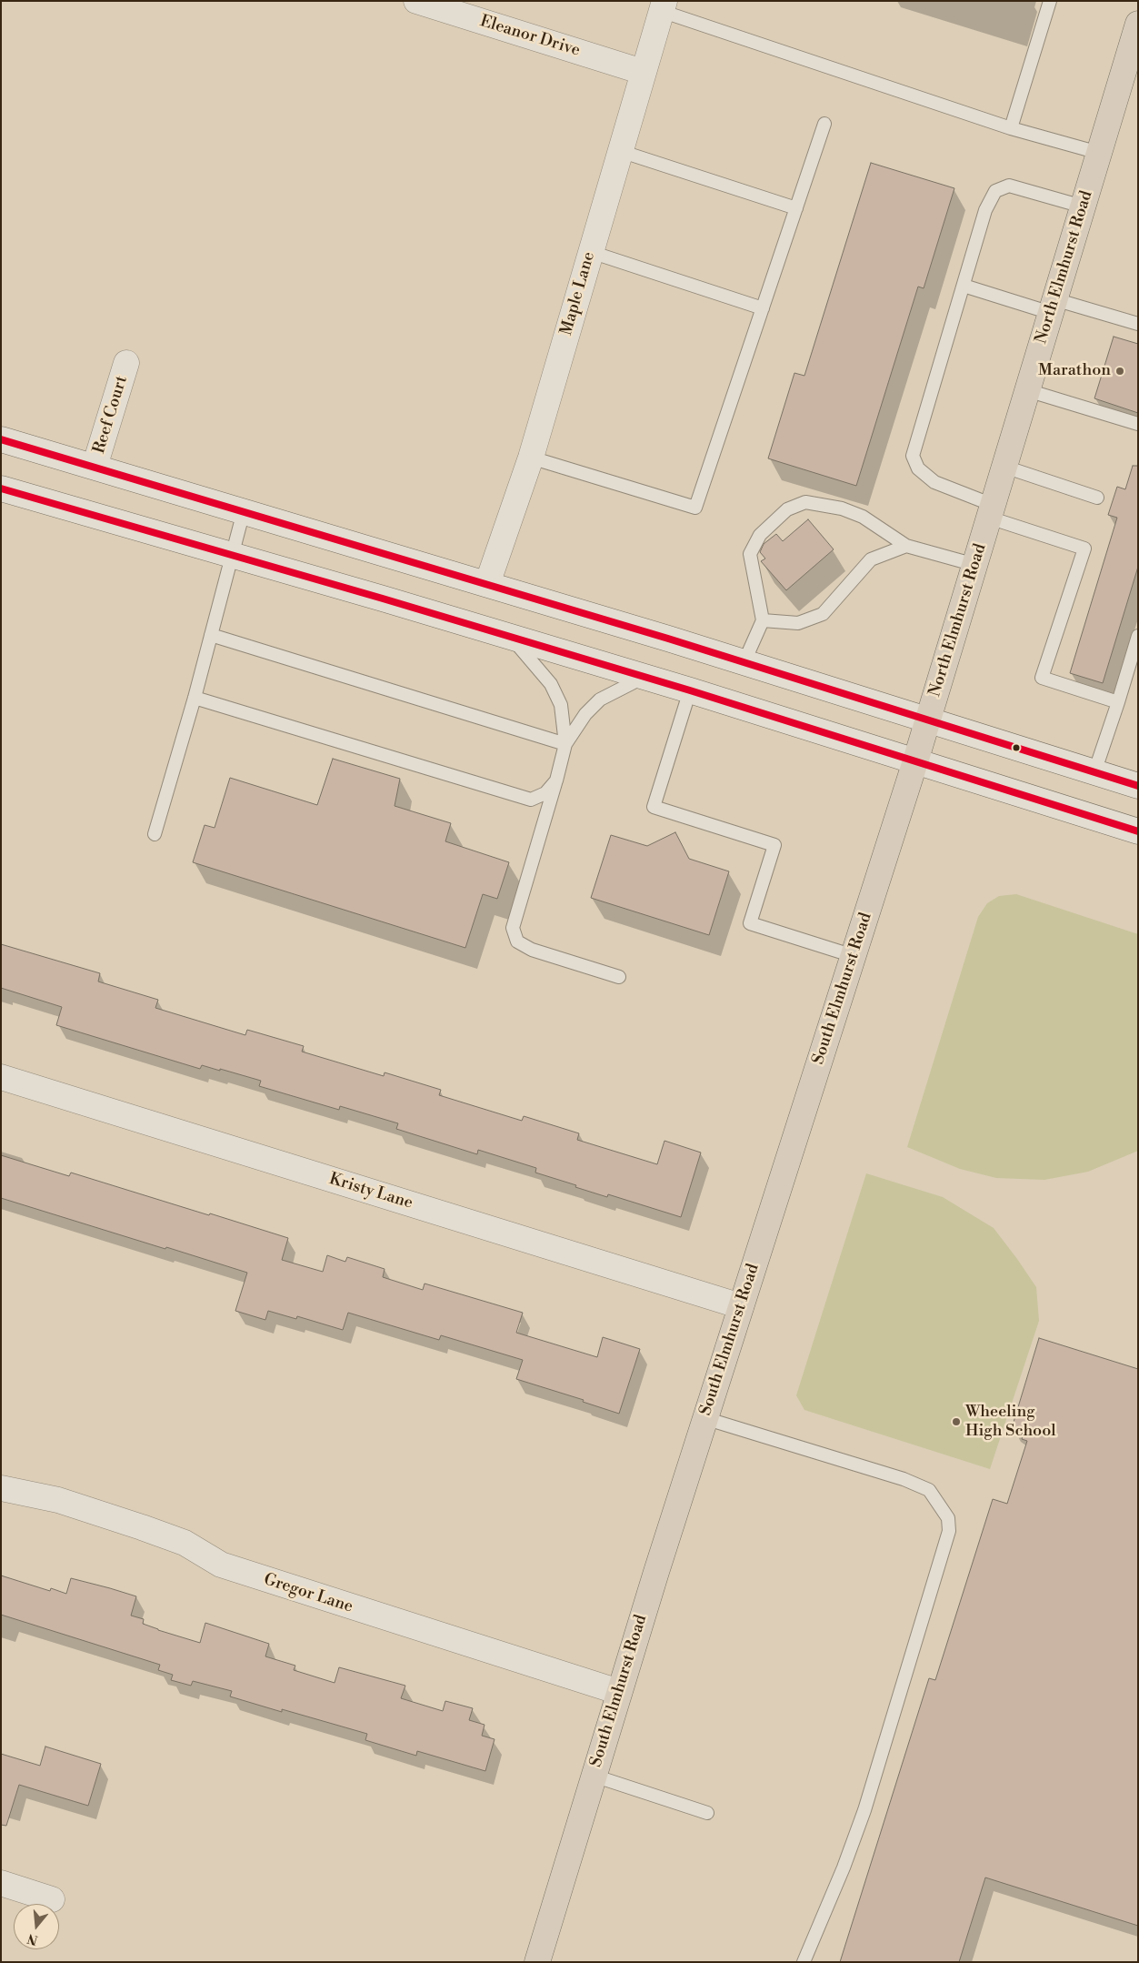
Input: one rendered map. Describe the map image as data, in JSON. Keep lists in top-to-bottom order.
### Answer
{
  "streets": {
    "main road": ["North Elmhurst Road", "South Elmhurst Road"],
    "street": [
      "Eleanor Drive",
      "Maple Lane",
      "Reef Court",
      "Kristy Lane",
      "Gregor Lane"
    ]
  },
  "crossings": [
    ["Eleanor Drive", "Maple Lane"],
    ["North Elmhurst Road", "South Elmhurst Road"],
    ["South Elmhurst Road", "Kristy Lane"],
    ["South Elmhurst Road", "Gregor Lane"]
  ],
  "places": ["Marathon", "Wheeling High School"],
  "north": "bottom"
}
